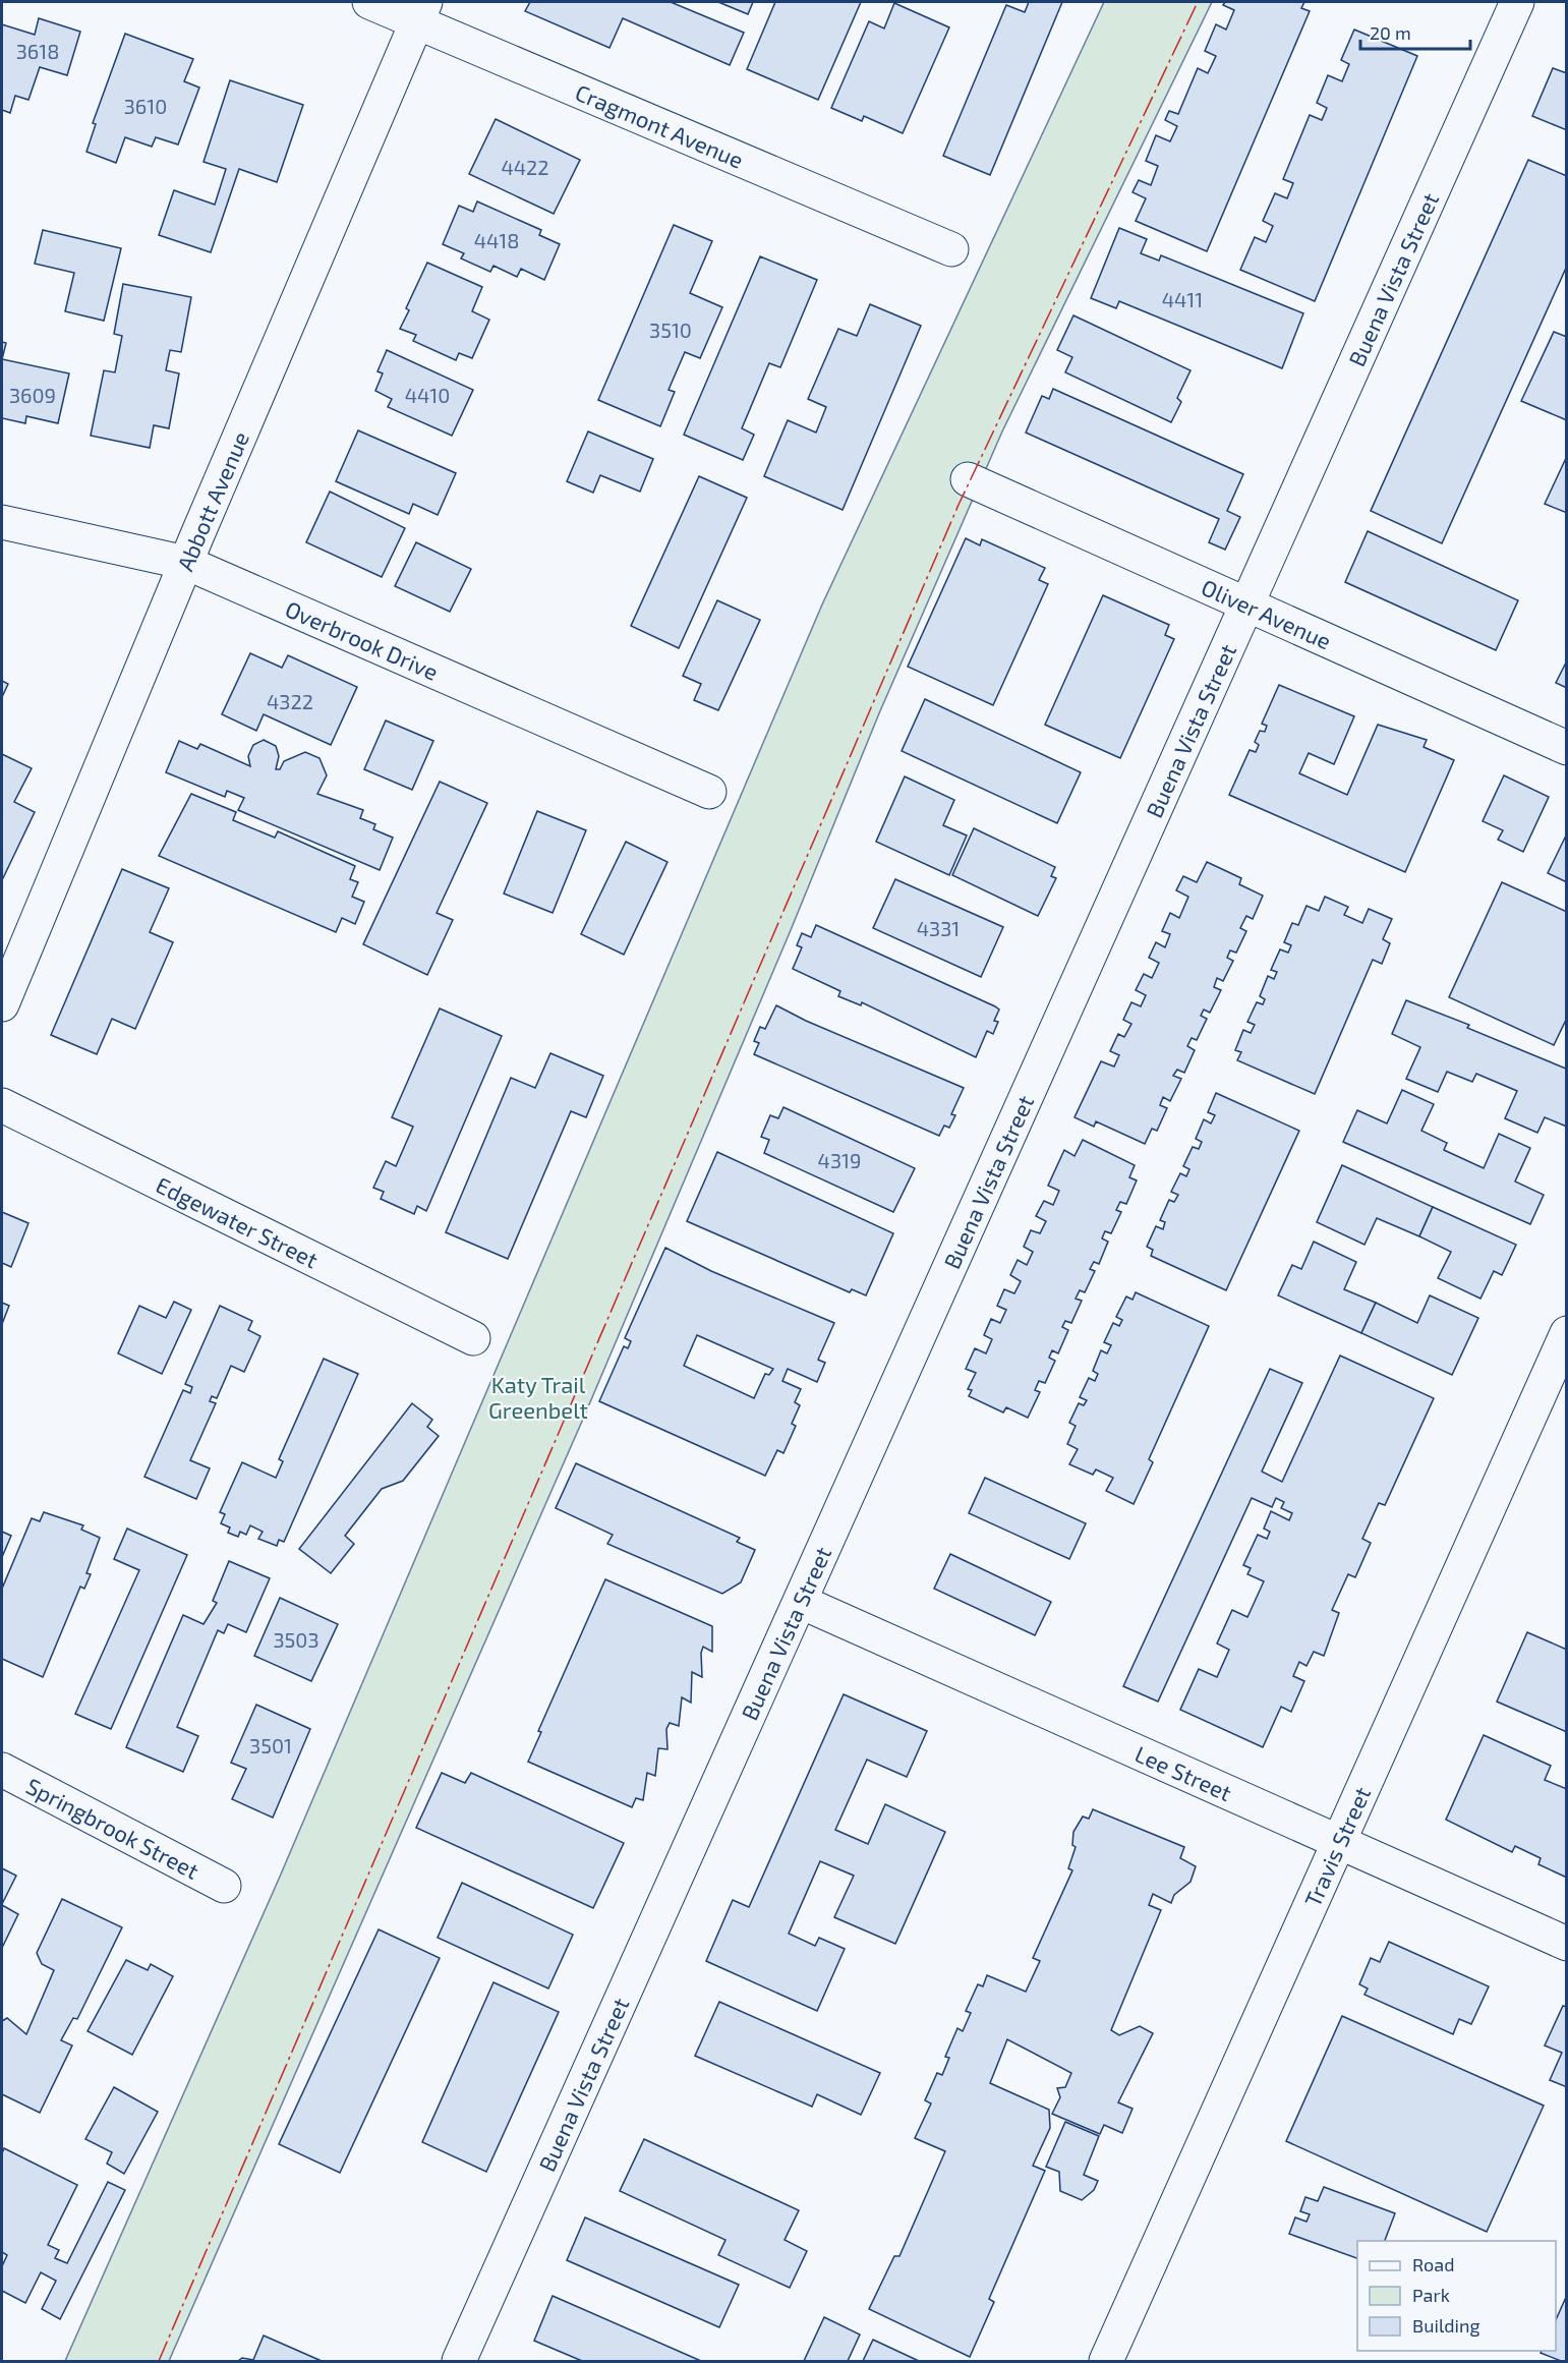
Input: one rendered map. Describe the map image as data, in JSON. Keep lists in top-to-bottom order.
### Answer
{
  "streets": {
    "street": [
      "Cragmont Avenue",
      "Buena Vista Street",
      "Abbott Avenue",
      "Oliver Avenue",
      "Overbrook Drive",
      "Edgewater Street",
      "Lee Street",
      "Springbrook Street",
      "Travis Street"
    ]
  },
  "crossings": [
    ["Cragmont Avenue", "Abbott Avenue"],
    ["Buena Vista Street", "Oliver Avenue"],
    ["Buena Vista Street", "Lee Street"],
    ["Abbott Avenue", "Overbrook Drive"],
    ["Lee Street", "Travis Street"]
  ],
  "parks": ["Katy Trail Greenbelt"],
  "house_numbers": [
    "3618",
    "3610",
    "4422",
    "4418",
    "4411",
    "3510",
    "3609",
    "4410",
    "4322",
    "4331",
    "4319",
    "3503",
    "3501"
  ],
  "legend": ["Road", "Park", "Building"],
  "scale_bar": "20 m"
}
